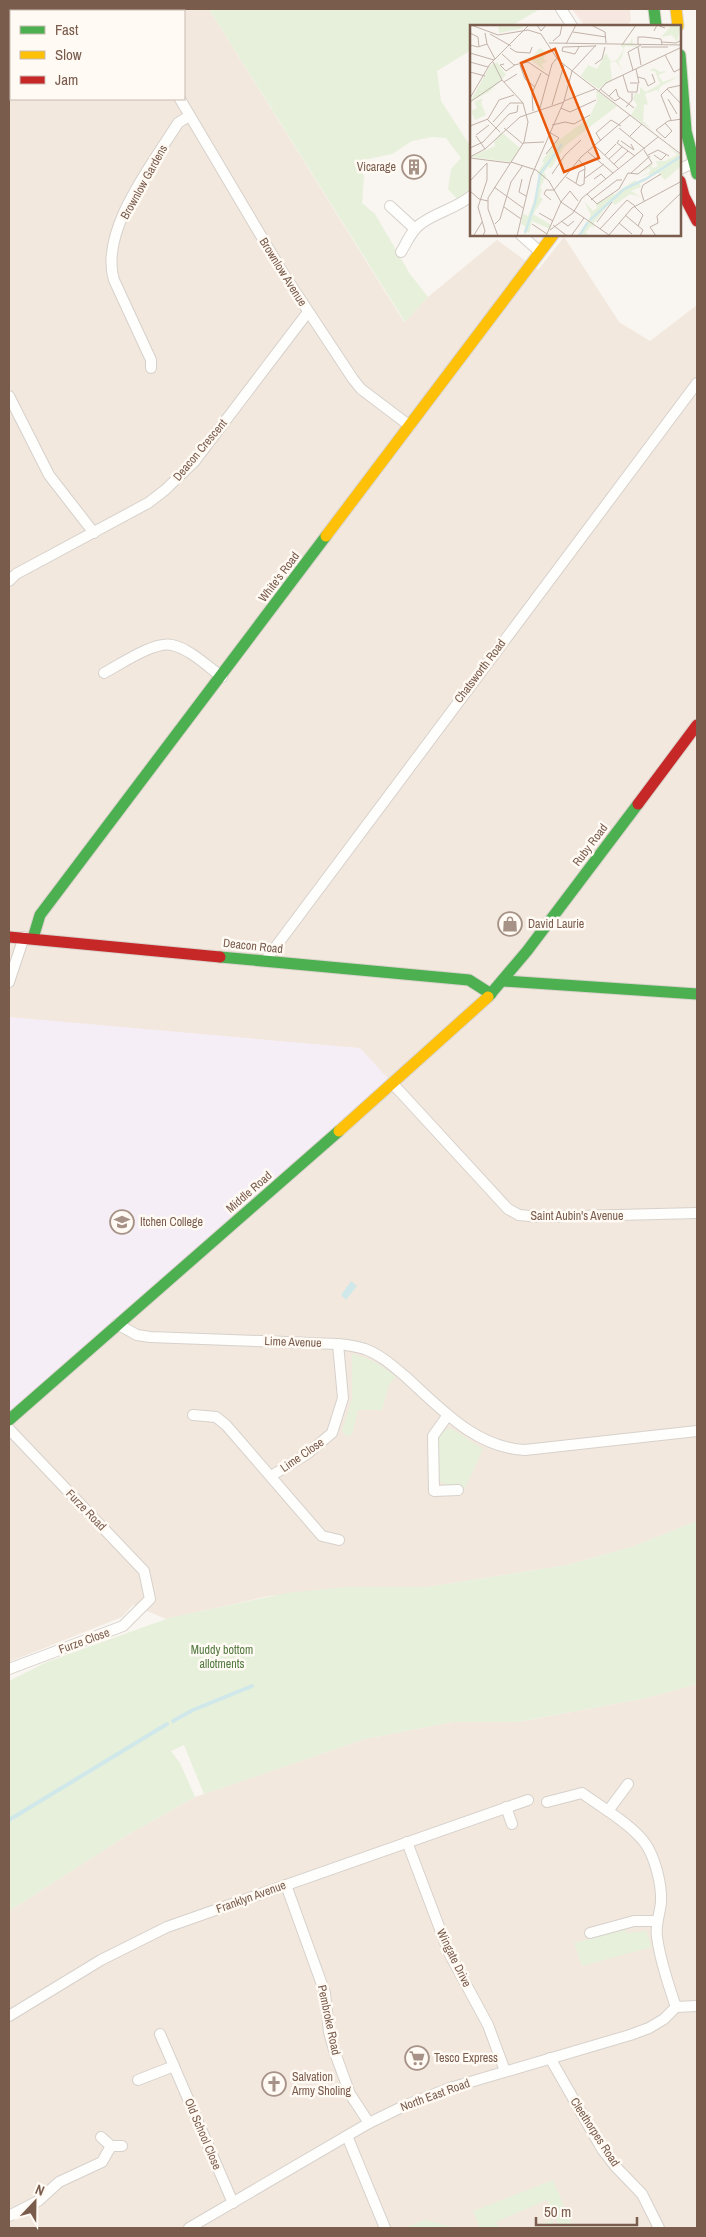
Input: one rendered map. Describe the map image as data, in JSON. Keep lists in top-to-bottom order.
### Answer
{
  "streets": {
    "street": [
      "Brownlow Gardens",
      "Brownlow Avenue",
      "Deacon Crescent",
      "White's Road",
      "Chatsworth Road",
      "Ruby Road",
      "Deacon Road",
      "Middle Road",
      "Saint Aubin's Avenue",
      "Lime Avenue",
      "Lime Close",
      "Furze Road",
      "Furze Close",
      "Franklyn Avenue",
      "Wingate Drive",
      "Pembroke Road",
      "North East Road",
      "Cleethorpes Road",
      "Old School Close"
    ]
  },
  "crossings": [
    ["Brownlow Gardens", "Brownlow Avenue"],
    ["Brownlow Avenue", "Deacon Crescent"],
    ["Brownlow Avenue", "White's Road"],
    ["White's Road", "Deacon Road"],
    ["Chatsworth Road", "Deacon Road"],
    ["Ruby Road", "Middle Road"],
    ["Deacon Road", "Middle Road"],
    ["Middle Road", "Saint Aubin's Avenue"],
    ["Middle Road", "Lime Avenue"],
    ["Lime Avenue", "Lime Close"],
    ["Furze Road", "Furze Close"],
    ["Franklyn Avenue", "Wingate Drive"],
    ["Franklyn Avenue", "Pembroke Road"],
    ["Wingate Drive", "North East Road"],
    ["Pembroke Road", "North East Road"],
    ["North East Road", "Cleethorpes Road"],
    ["North East Road", "Old School Close"]
  ],
  "parks": ["Muddy bottom allotments"],
  "places": {
    "building": ["Vicarage"],
    "shop": ["David Laurie"],
    "school or university": ["Itchen College"],
    "supermarket": ["Tesco Express"],
    "church": ["Salvation Army Sholing"]
  },
  "legend": ["Fast", "Slow", "Jam"],
  "scale_bar": "50 m",
  "north": "top"
}
